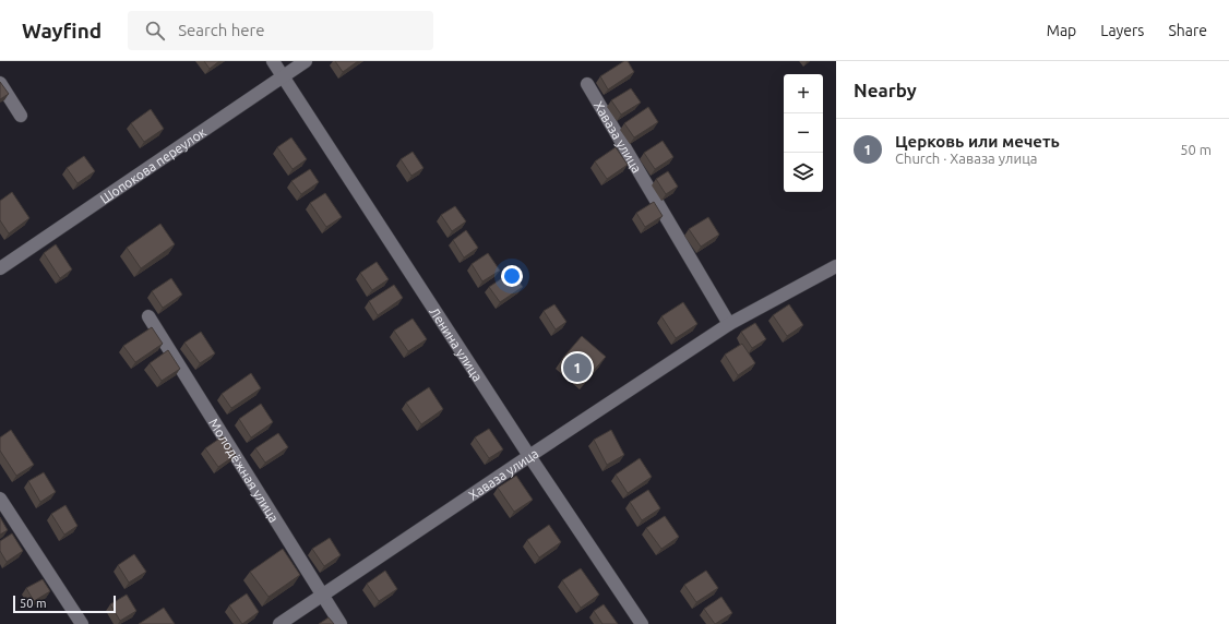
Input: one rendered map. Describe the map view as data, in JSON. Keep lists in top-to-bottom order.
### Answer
{
  "streets": {
    "street": [
      "Хаваза улица",
      "Шопокова переулок",
      "Ленина улица",
      "Молодёжная улица"
    ]
  },
  "crossings": [
    ["Хаваза улица", "Ленина улица"],
    ["Хаваза улица", "Молодёжная улица"],
    ["Шопокова переулок", "Ленина улица"]
  ],
  "scale_bar": "50 m",
  "page": {
    "header": "Wayfind",
    "search": "Search here",
    "nav": ["Map", "Layers", "Share"],
    "heading": "Nearby",
    "map_buttons": ["+", "−"],
    "list": [
      {
        "mark": "1",
        "name": "Церковь или мечеть",
        "note": "Church · Хаваза улица",
        "value": "50 m"
      }
    ],
    "pins": "1",
    "scale": "50 m"
  }
}
